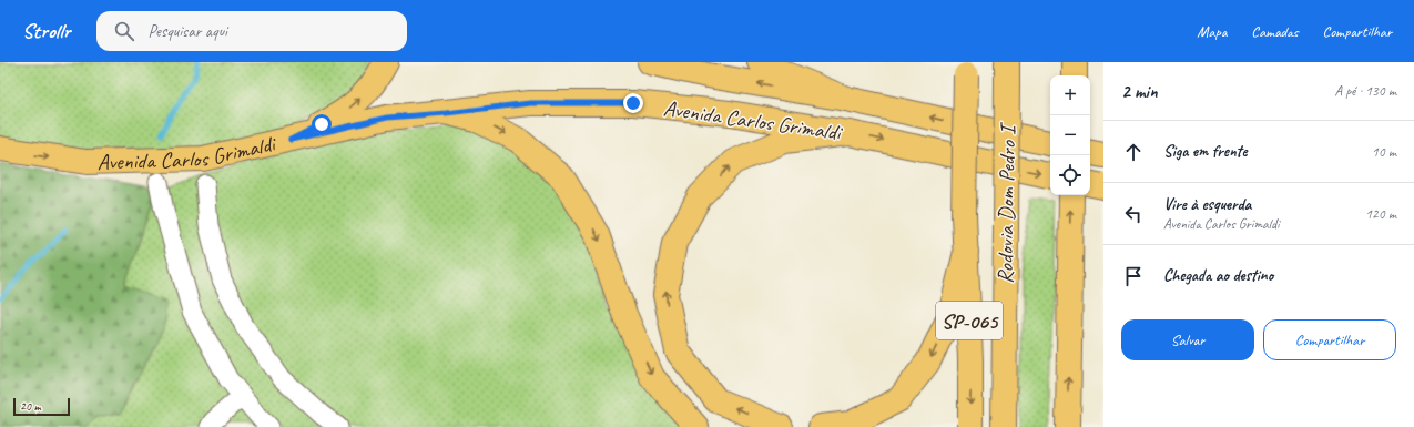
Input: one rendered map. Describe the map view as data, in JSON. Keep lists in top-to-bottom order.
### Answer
{
  "streets": {
    "main road": ["Avenida Carlos Grimaldi", "Rodovia Dom Pedro I", "SP-065"]
  },
  "scale_bar": "20 m",
  "page": {
    "header": "Strollr",
    "search": "Pesquisar aqui",
    "nav": ["Mapa", "Camadas", "Compartilhar"],
    "heading": ["2 min", "A pé · 130 m"],
    "map_buttons": ["+", "−"],
    "list": [
      ["Siga em frente", "10 m"],
      ["Vire à esquerda", "Avenida Carlos Grimaldi", "120 m"],
      "Chegada ao destino"
    ],
    "buttons": ["Salvar", "Compartilhar"],
    "scale": "20 m"
  }
}
